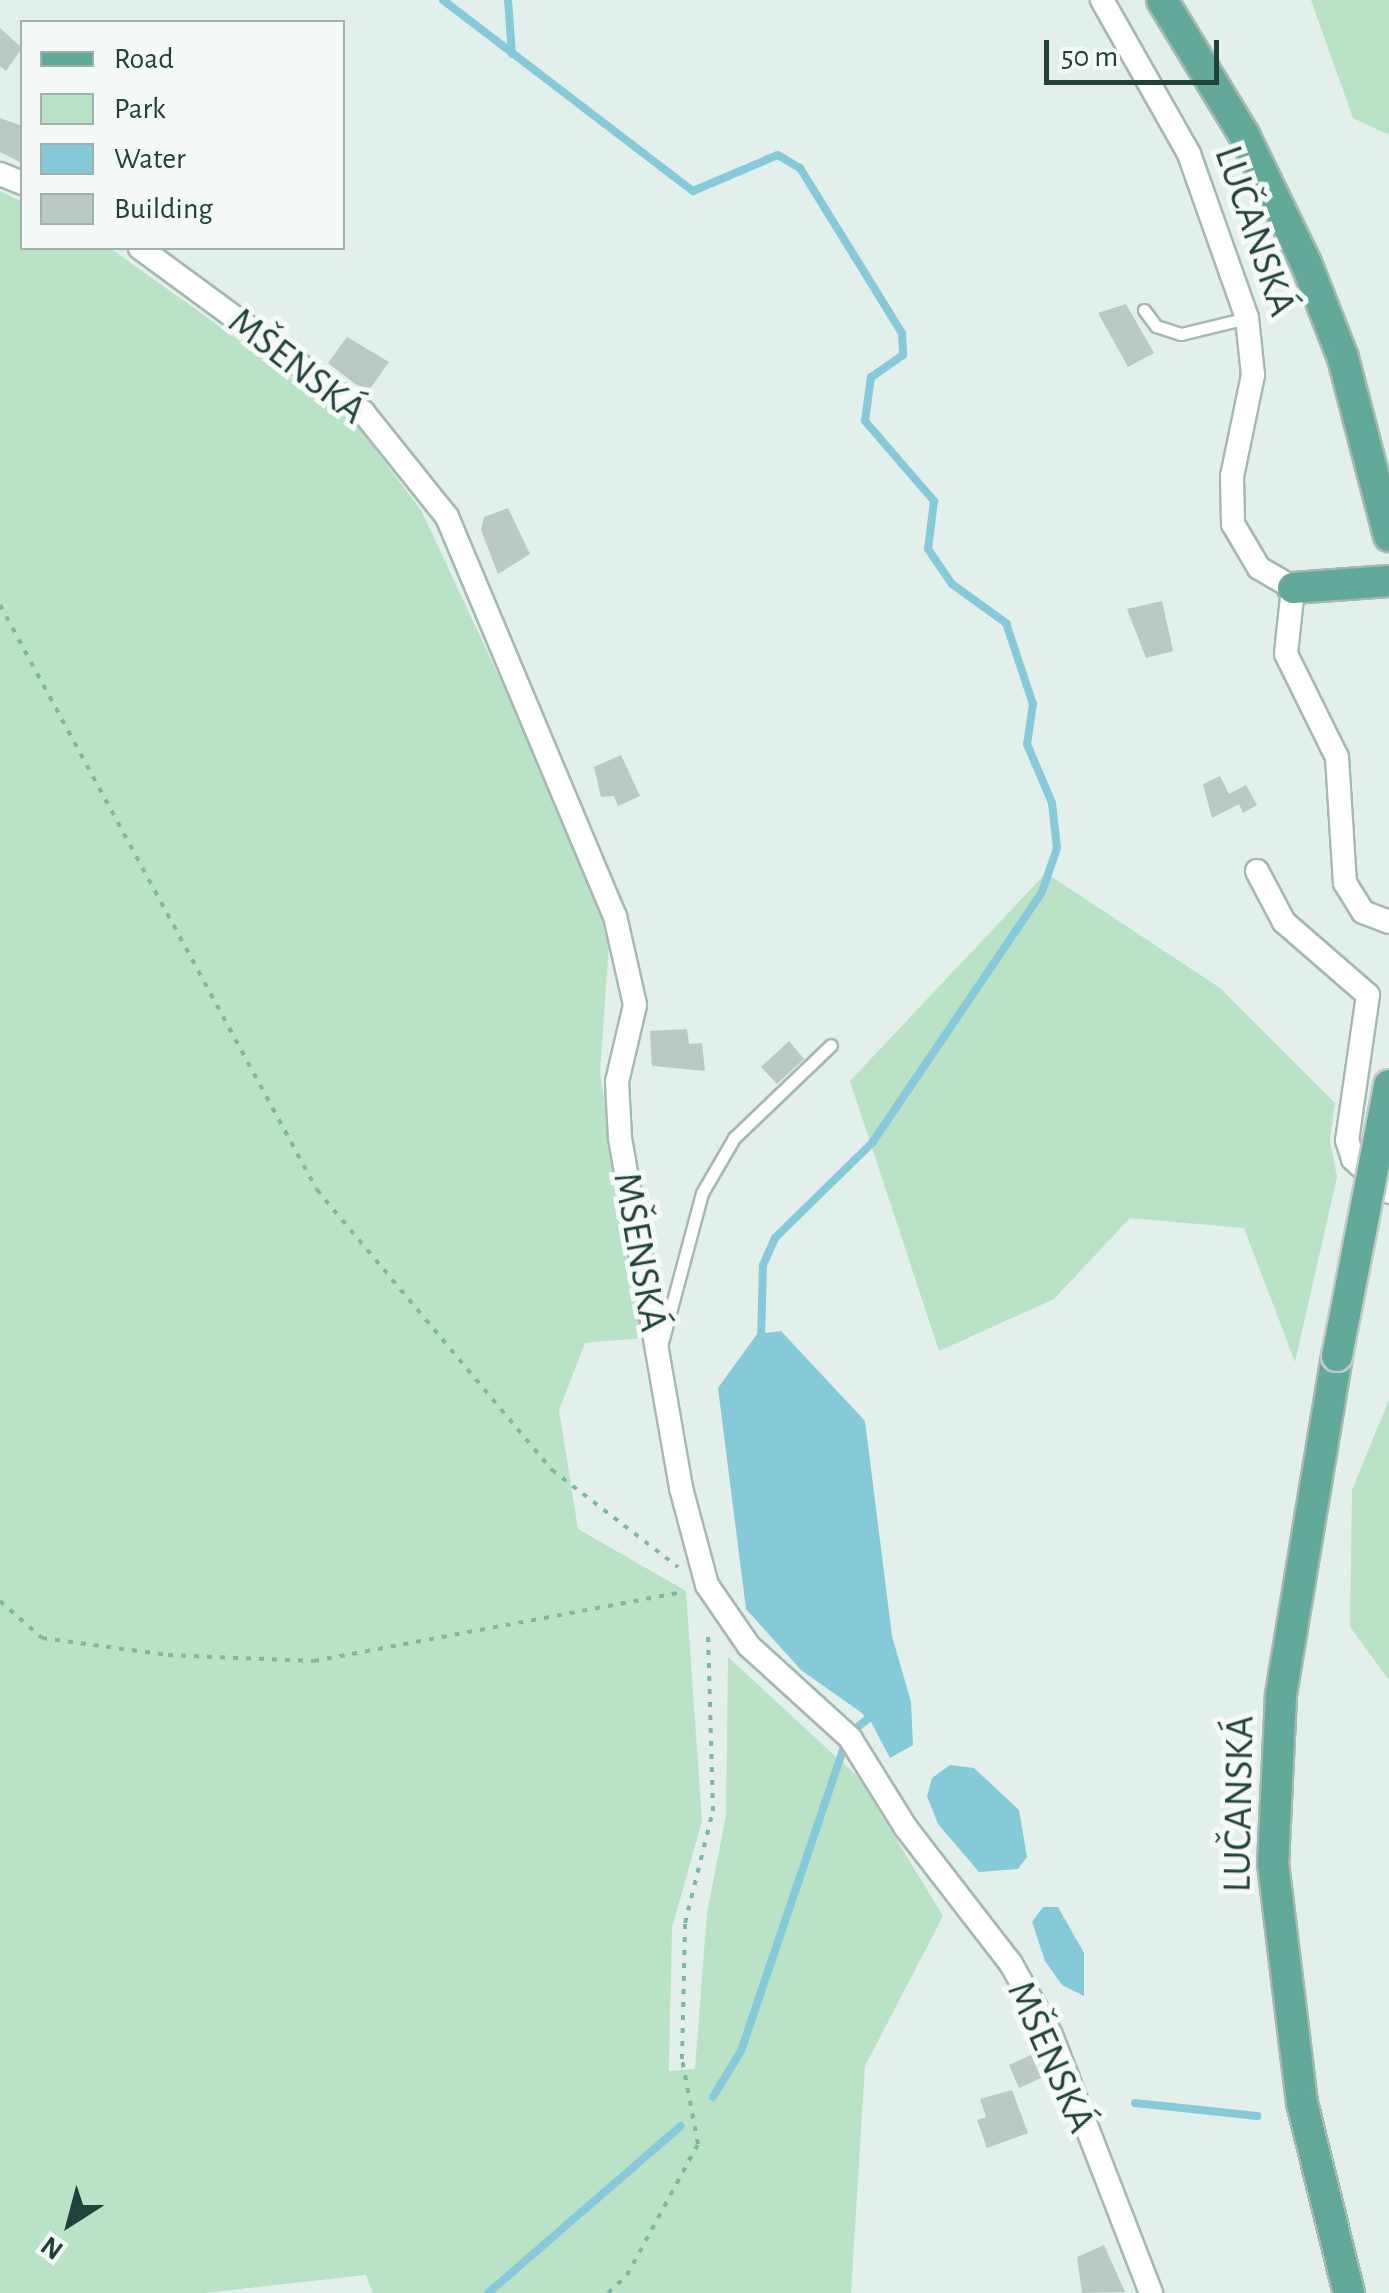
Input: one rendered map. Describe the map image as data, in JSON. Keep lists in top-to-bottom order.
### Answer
{
  "streets": {
    "main road": ["LUČANSKÁ"],
    "street": ["MŠENSKÁ"]
  },
  "legend": [
    "Road",
    "Park",
    "Water",
    "Building"
  ],
  "scale_bar": "50 m",
  "north": "bottom left"
}
